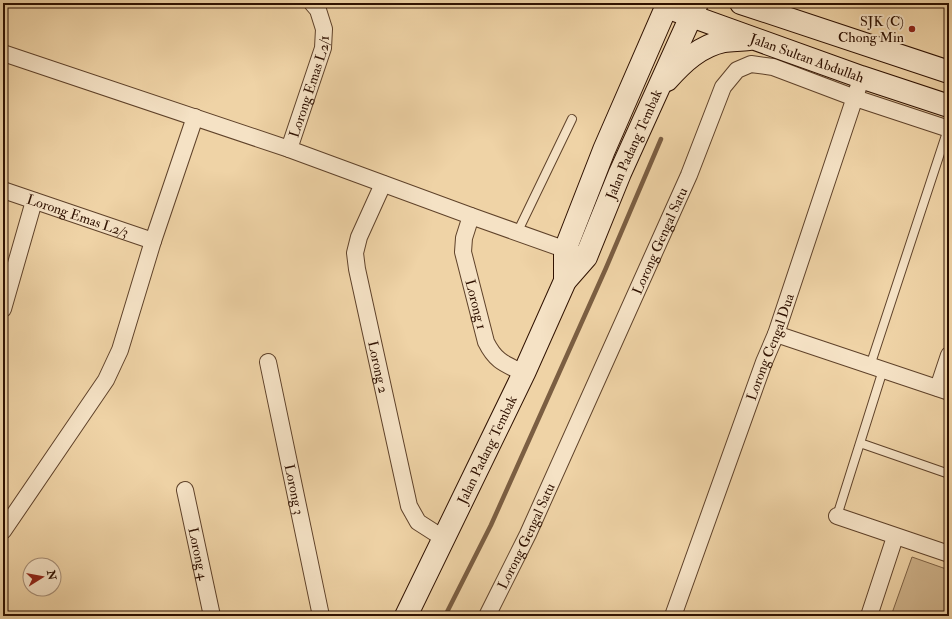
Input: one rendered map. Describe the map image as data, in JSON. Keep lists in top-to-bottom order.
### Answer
{
  "streets": {
    "main road": ["Jalan Sultan Abdullah", "Jalan Padang Tembak"],
    "street": [
      "Lorong Emas L2/1",
      "Lorong Emas L2/3",
      "Lorong Gengal Satu",
      "Lorong 1",
      "Lorong Cengal Dua",
      "Lorong 2",
      "Lorong 3",
      "Lorong 4"
    ]
  },
  "crossings": [
    ["Jalan Sultan Abdullah", "Jalan Padang Tembak"],
    ["Jalan Sultan Abdullah", "Lorong Cengal Dua"],
    ["Jalan Padang Tembak", "Lorong 1"],
    ["Jalan Padang Tembak", "Lorong 2"],
    ["Lorong Gengal Satu", "Lorong Cengal Dua"]
  ],
  "places": ["SJK (C) Chong Min"],
  "north": "right"
}
